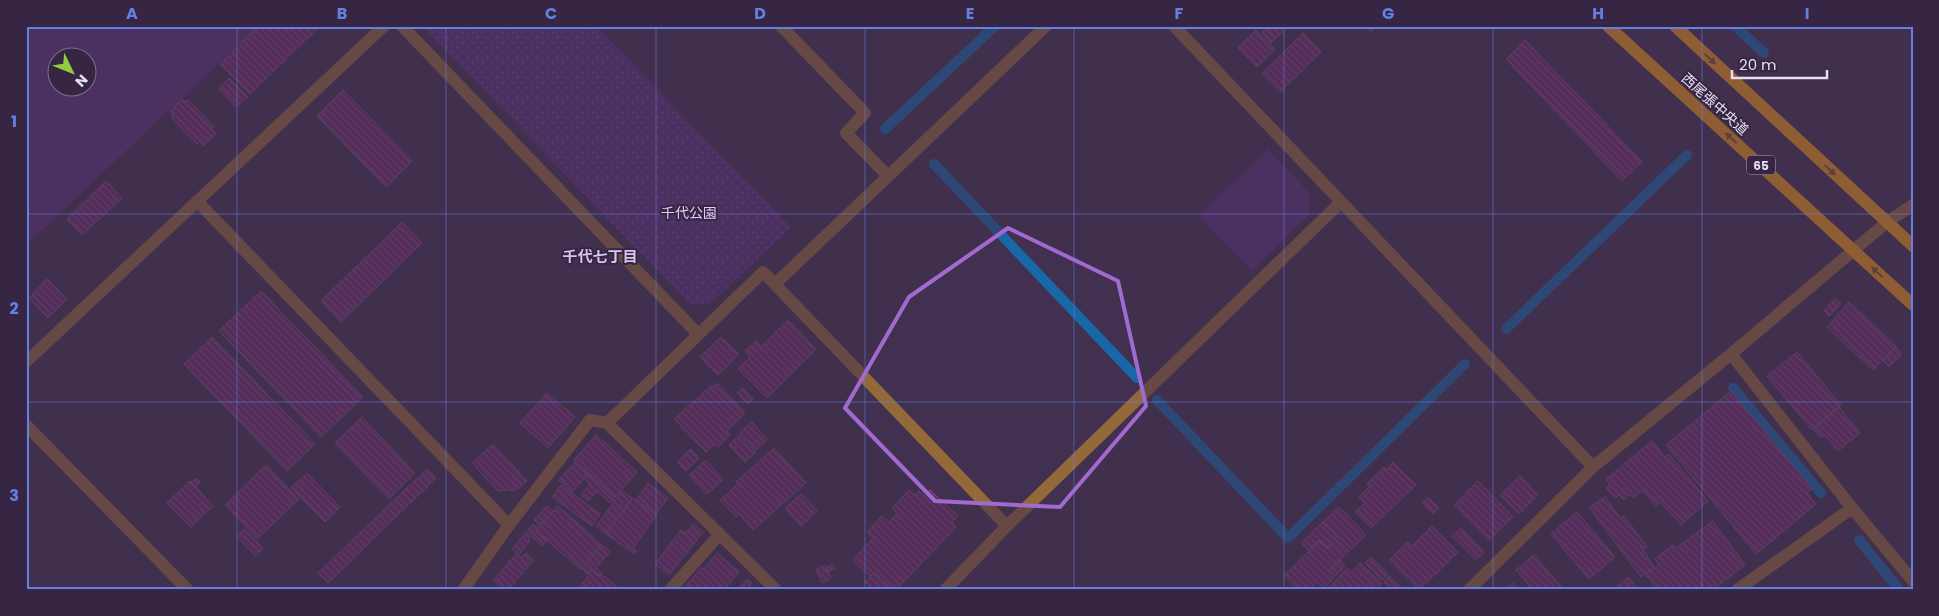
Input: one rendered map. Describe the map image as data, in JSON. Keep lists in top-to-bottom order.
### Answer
{
  "streets": {
    "main road": ["西尾張中央道", "65"]
  },
  "districts": ["千代七丁目"],
  "parks": ["千代公園"],
  "scale_bar": "20 m",
  "north": "bottom right",
  "grid": {
    "columns": [
      "A",
      "B",
      "C",
      "D",
      "E",
      "F",
      "G",
      "H",
      "I"
    ],
    "rows": ["1", "2", "3"]
  }
}
